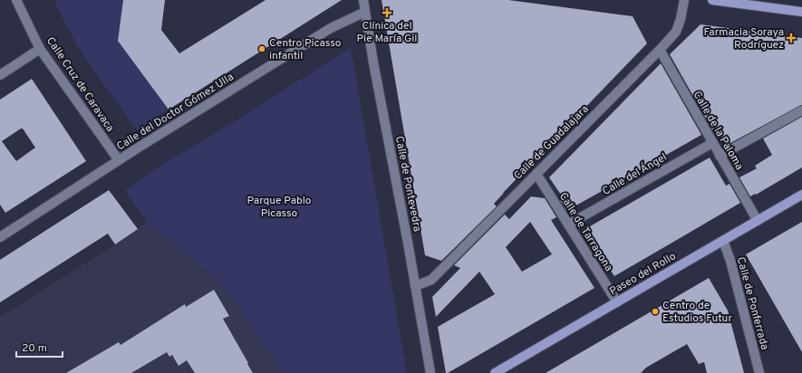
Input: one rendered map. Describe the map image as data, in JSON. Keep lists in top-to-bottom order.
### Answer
{
  "streets": {
    "main road": ["Paseo del Rollo"],
    "street": [
      "Calle Cruz de Caravaca",
      "Calle del Doctor Gómez Ulla",
      "Calle de la Paloma",
      "Calle de Guadalajara",
      "Calle del Ángel",
      "Calle de Pontevedra",
      "Calle de Tarragona",
      "Calle de Ponferrada"
    ]
  },
  "crossings": [
    ["Calle Cruz de Caravaca", "Calle del Doctor Gómez Ulla"],
    ["Calle del Doctor Gómez Ulla", "Calle de Pontevedra"],
    ["Calle de la Paloma", "Calle de Guadalajara"],
    ["Calle de la Paloma", "Calle del Ángel"],
    ["Calle de la Paloma", "Paseo del Rollo"],
    ["Calle de Guadalajara", "Calle de Pontevedra"],
    ["Calle de Guadalajara", "Calle de Tarragona"],
    ["Calle del Ángel", "Calle de Tarragona"],
    ["Calle de Tarragona", "Paseo del Rollo"],
    ["Paseo del Rollo", "Calle de Ponferrada"]
  ],
  "parks": ["Parque Pablo Picasso"],
  "places": {
    "health": ["Clínica del Pie María Gil", "Farmacia Soraya Rodríguez"],
    "other": ["Centro Picasso infantil", "Centro de Estudios Futur"]
  },
  "scale_bar": "20 m"
}
